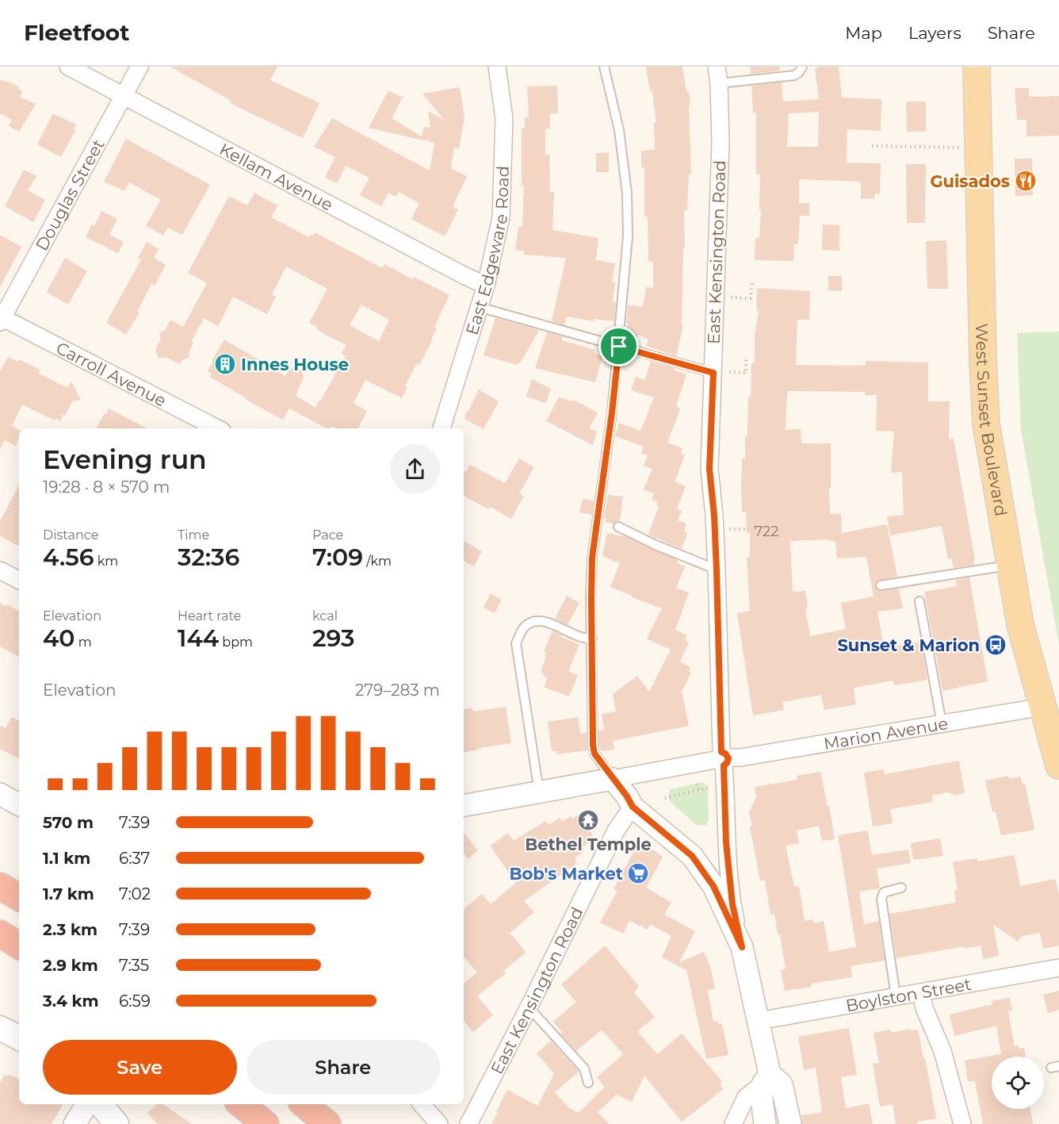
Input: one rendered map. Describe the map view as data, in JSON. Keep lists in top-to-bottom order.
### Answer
{
  "streets": {
    "main road": ["West Sunset Boulevard"],
    "street": [
      "Kellam Avenue",
      "Douglas Street",
      "East Edgeware Road",
      "East Kensington Road",
      "Carroll Avenue",
      "Marion Avenue",
      "Boylston Street"
    ]
  },
  "crossings": [
    ["Kellam Avenue", "Douglas Street"],
    ["Kellam Avenue", "East Edgeware Road"],
    ["Douglas Street", "Carroll Avenue"],
    ["East Kensington Road", "Marion Avenue"],
    ["West Sunset Boulevard", "Marion Avenue"]
  ],
  "places": {
    "restaurant": ["Guisados"],
    "building": ["Innes House"],
    "bus stop": ["Sunset & Marion"],
    "temple": ["Bethel Temple"],
    "supermarket": ["Bob's Market"]
  },
  "house_numbers": ["722"],
  "page": {
    "header": "Fleetfoot",
    "nav": ["Map", "Layers", "Share"],
    "heading": ["Evening run", "19:28 · 8 × 570 m"],
    "stats": [
      ["Distance", "4.56 km"],
      ["Time", "32:36"],
      ["Pace", "7:09 /km"],
      ["Elevation", "40 m"],
      ["Heart rate", "144 bpm"],
      ["kcal", "293"]
    ],
    "chart": ["Elevation", "279–283 m"],
    "list": [
      {
        "name": "570 m",
        "note": "7:39"
      },
      {
        "name": "1.1 km",
        "note": "6:37"
      },
      {
        "name": "1.7 km",
        "note": "7:02"
      },
      {
        "name": "2.3 km",
        "note": "7:39"
      },
      {
        "name": "2.9 km",
        "note": "7:35"
      },
      {
        "name": "3.4 km",
        "note": "6:59"
      }
    ],
    "buttons": ["Save", "Share"]
  }
}
